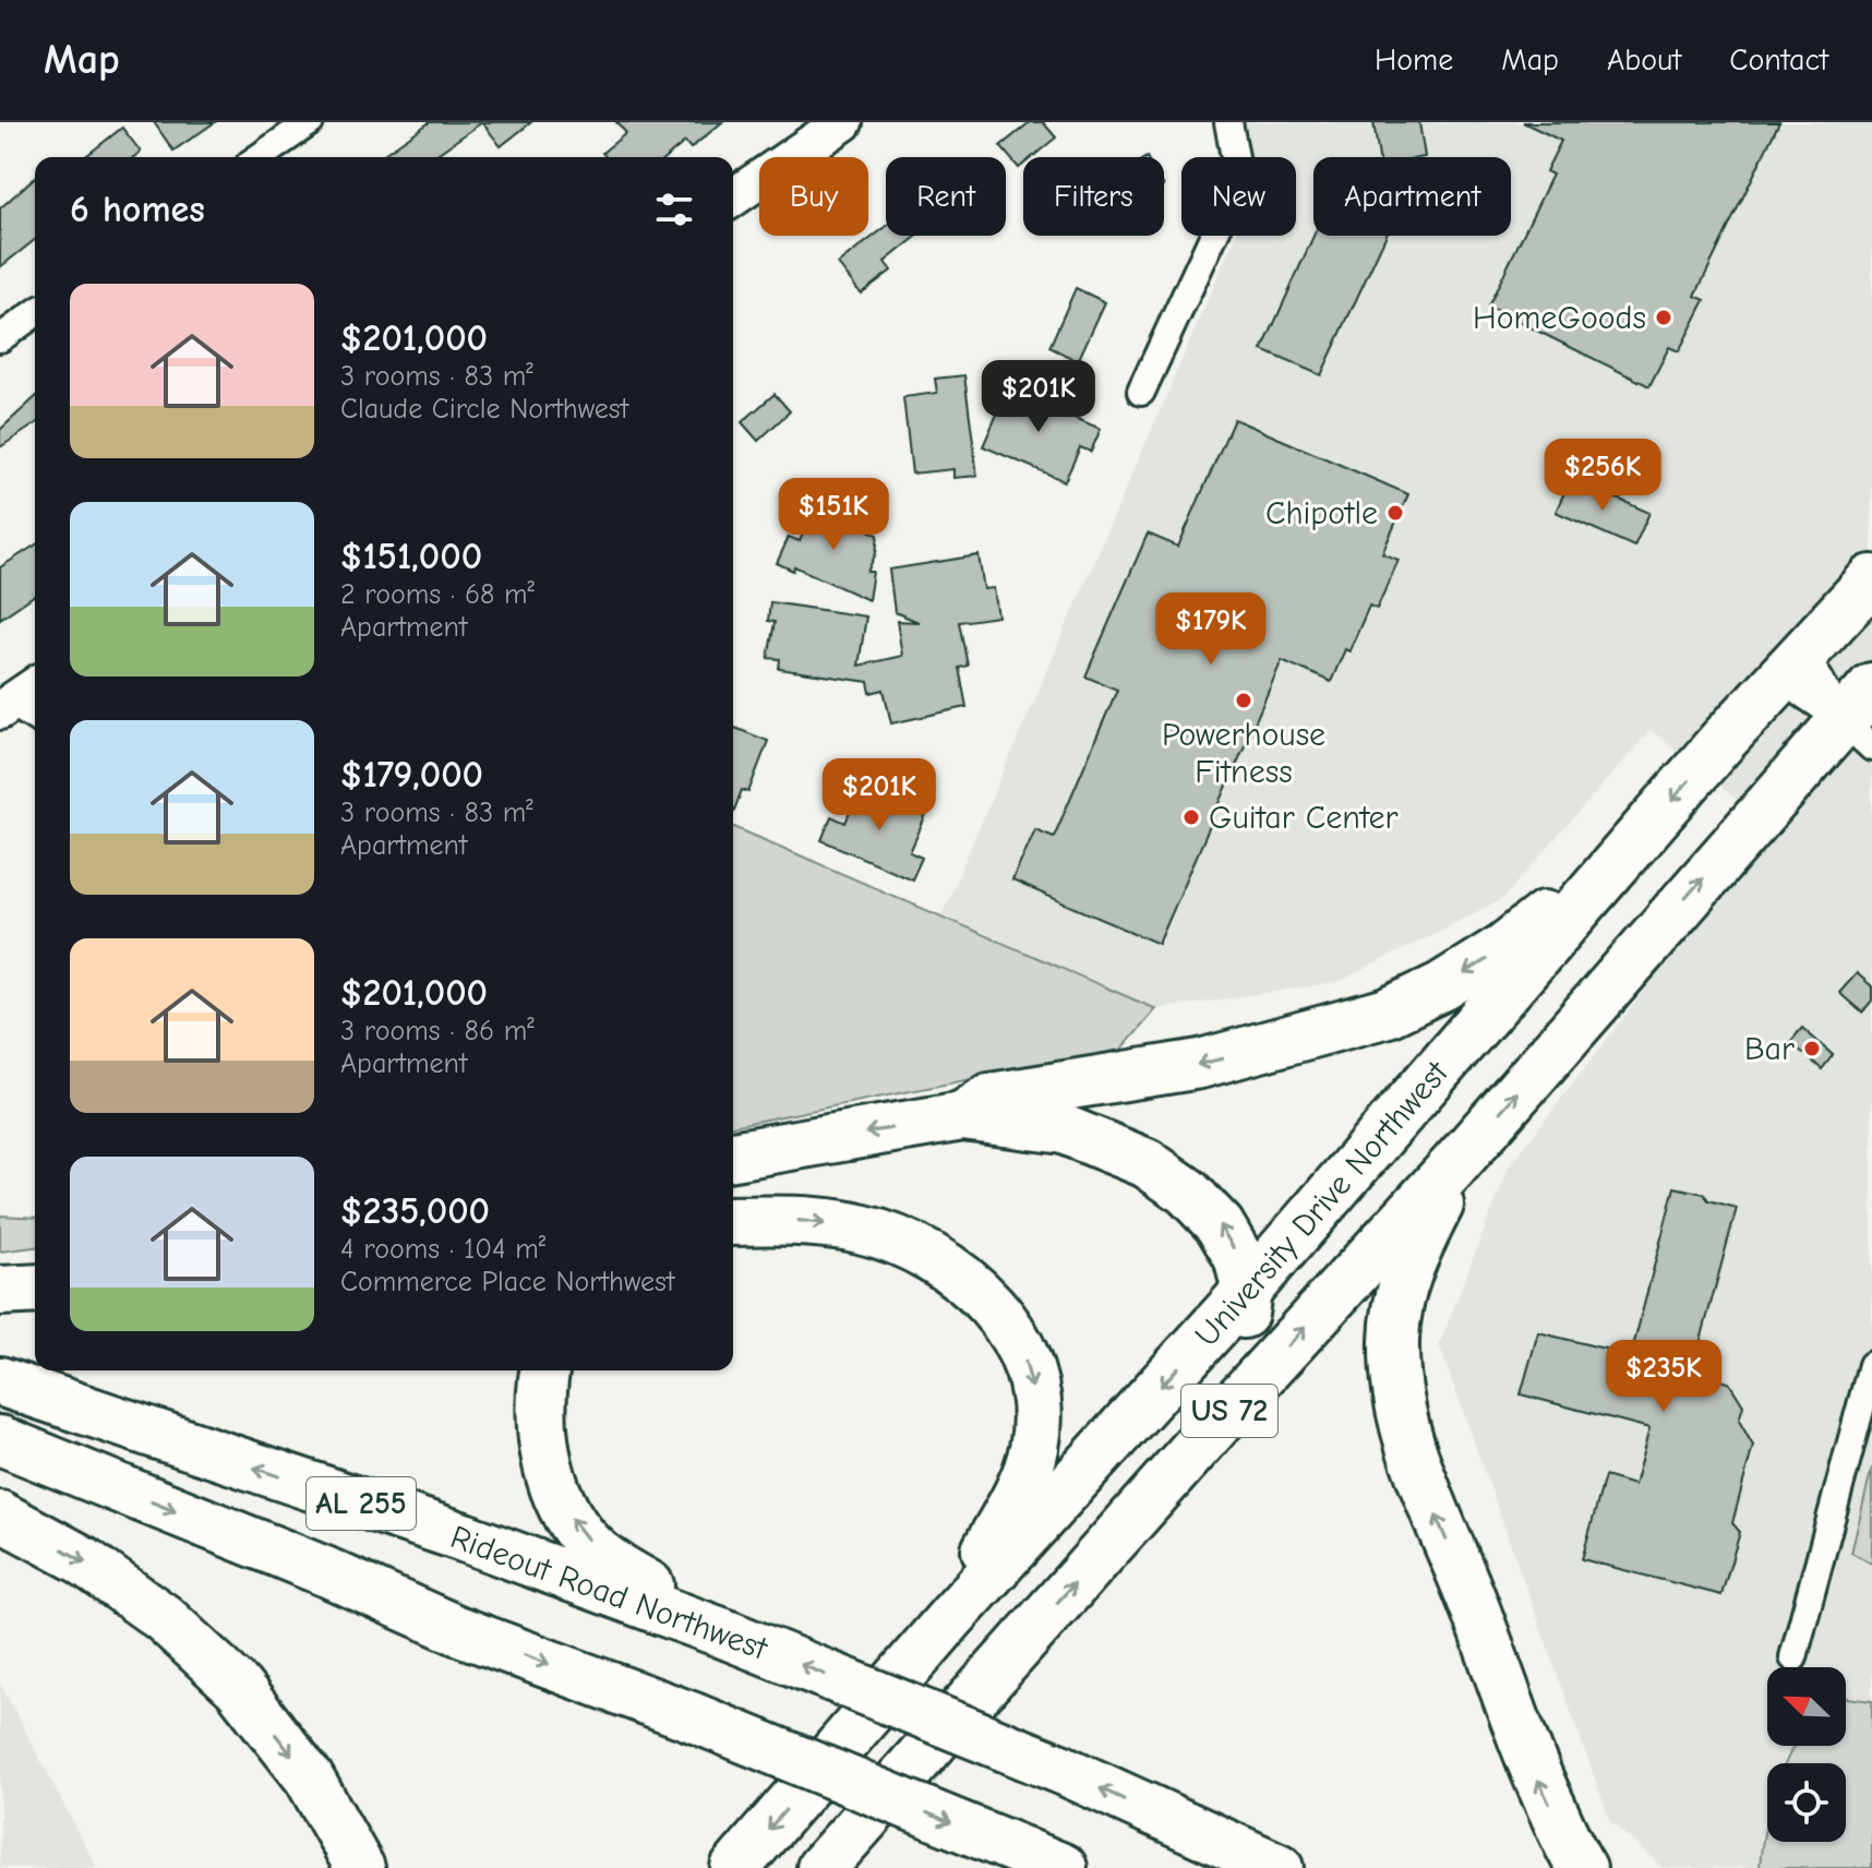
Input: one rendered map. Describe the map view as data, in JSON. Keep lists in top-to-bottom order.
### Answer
{
  "streets": {
    "highway": [
      "University Drive Northwest",
      "US 72",
      "AL 255",
      "Rideout Road Northwest"
    ]
  },
  "places": [
    "HomeGoods",
    "Chipotle",
    "Powerhouse Fitness",
    "Guitar Center",
    "Bar"
  ],
  "north": "top left",
  "page": {
    "header": "Map",
    "nav": [
      "Home",
      "Map",
      "About",
      "Contact"
    ],
    "chip": [
      "Buy",
      "Rent",
      "Filters",
      "New",
      "Apartment"
    ],
    "heading": "6 homes",
    "list": [
      {
        "name": "$201,000",
        "note": "3 rooms · 83 m² · Claude Circle Northwest"
      },
      {
        "name": "$151,000",
        "note": "2 rooms · 68 m² · Apartment"
      },
      {
        "name": "$179,000",
        "note": "3 rooms · 83 m² · Apartment"
      },
      {
        "name": "$201,000",
        "note": "3 rooms · 86 m² · Apartment"
      },
      {
        "name": "$235,000",
        "note": "4 rooms · 104 m² · Commerce Place Northwest"
      }
    ],
    "price": [
      "$201K",
      "$256K",
      "$151K",
      "$179K",
      "$201K",
      "$235K"
    ]
  }
}
